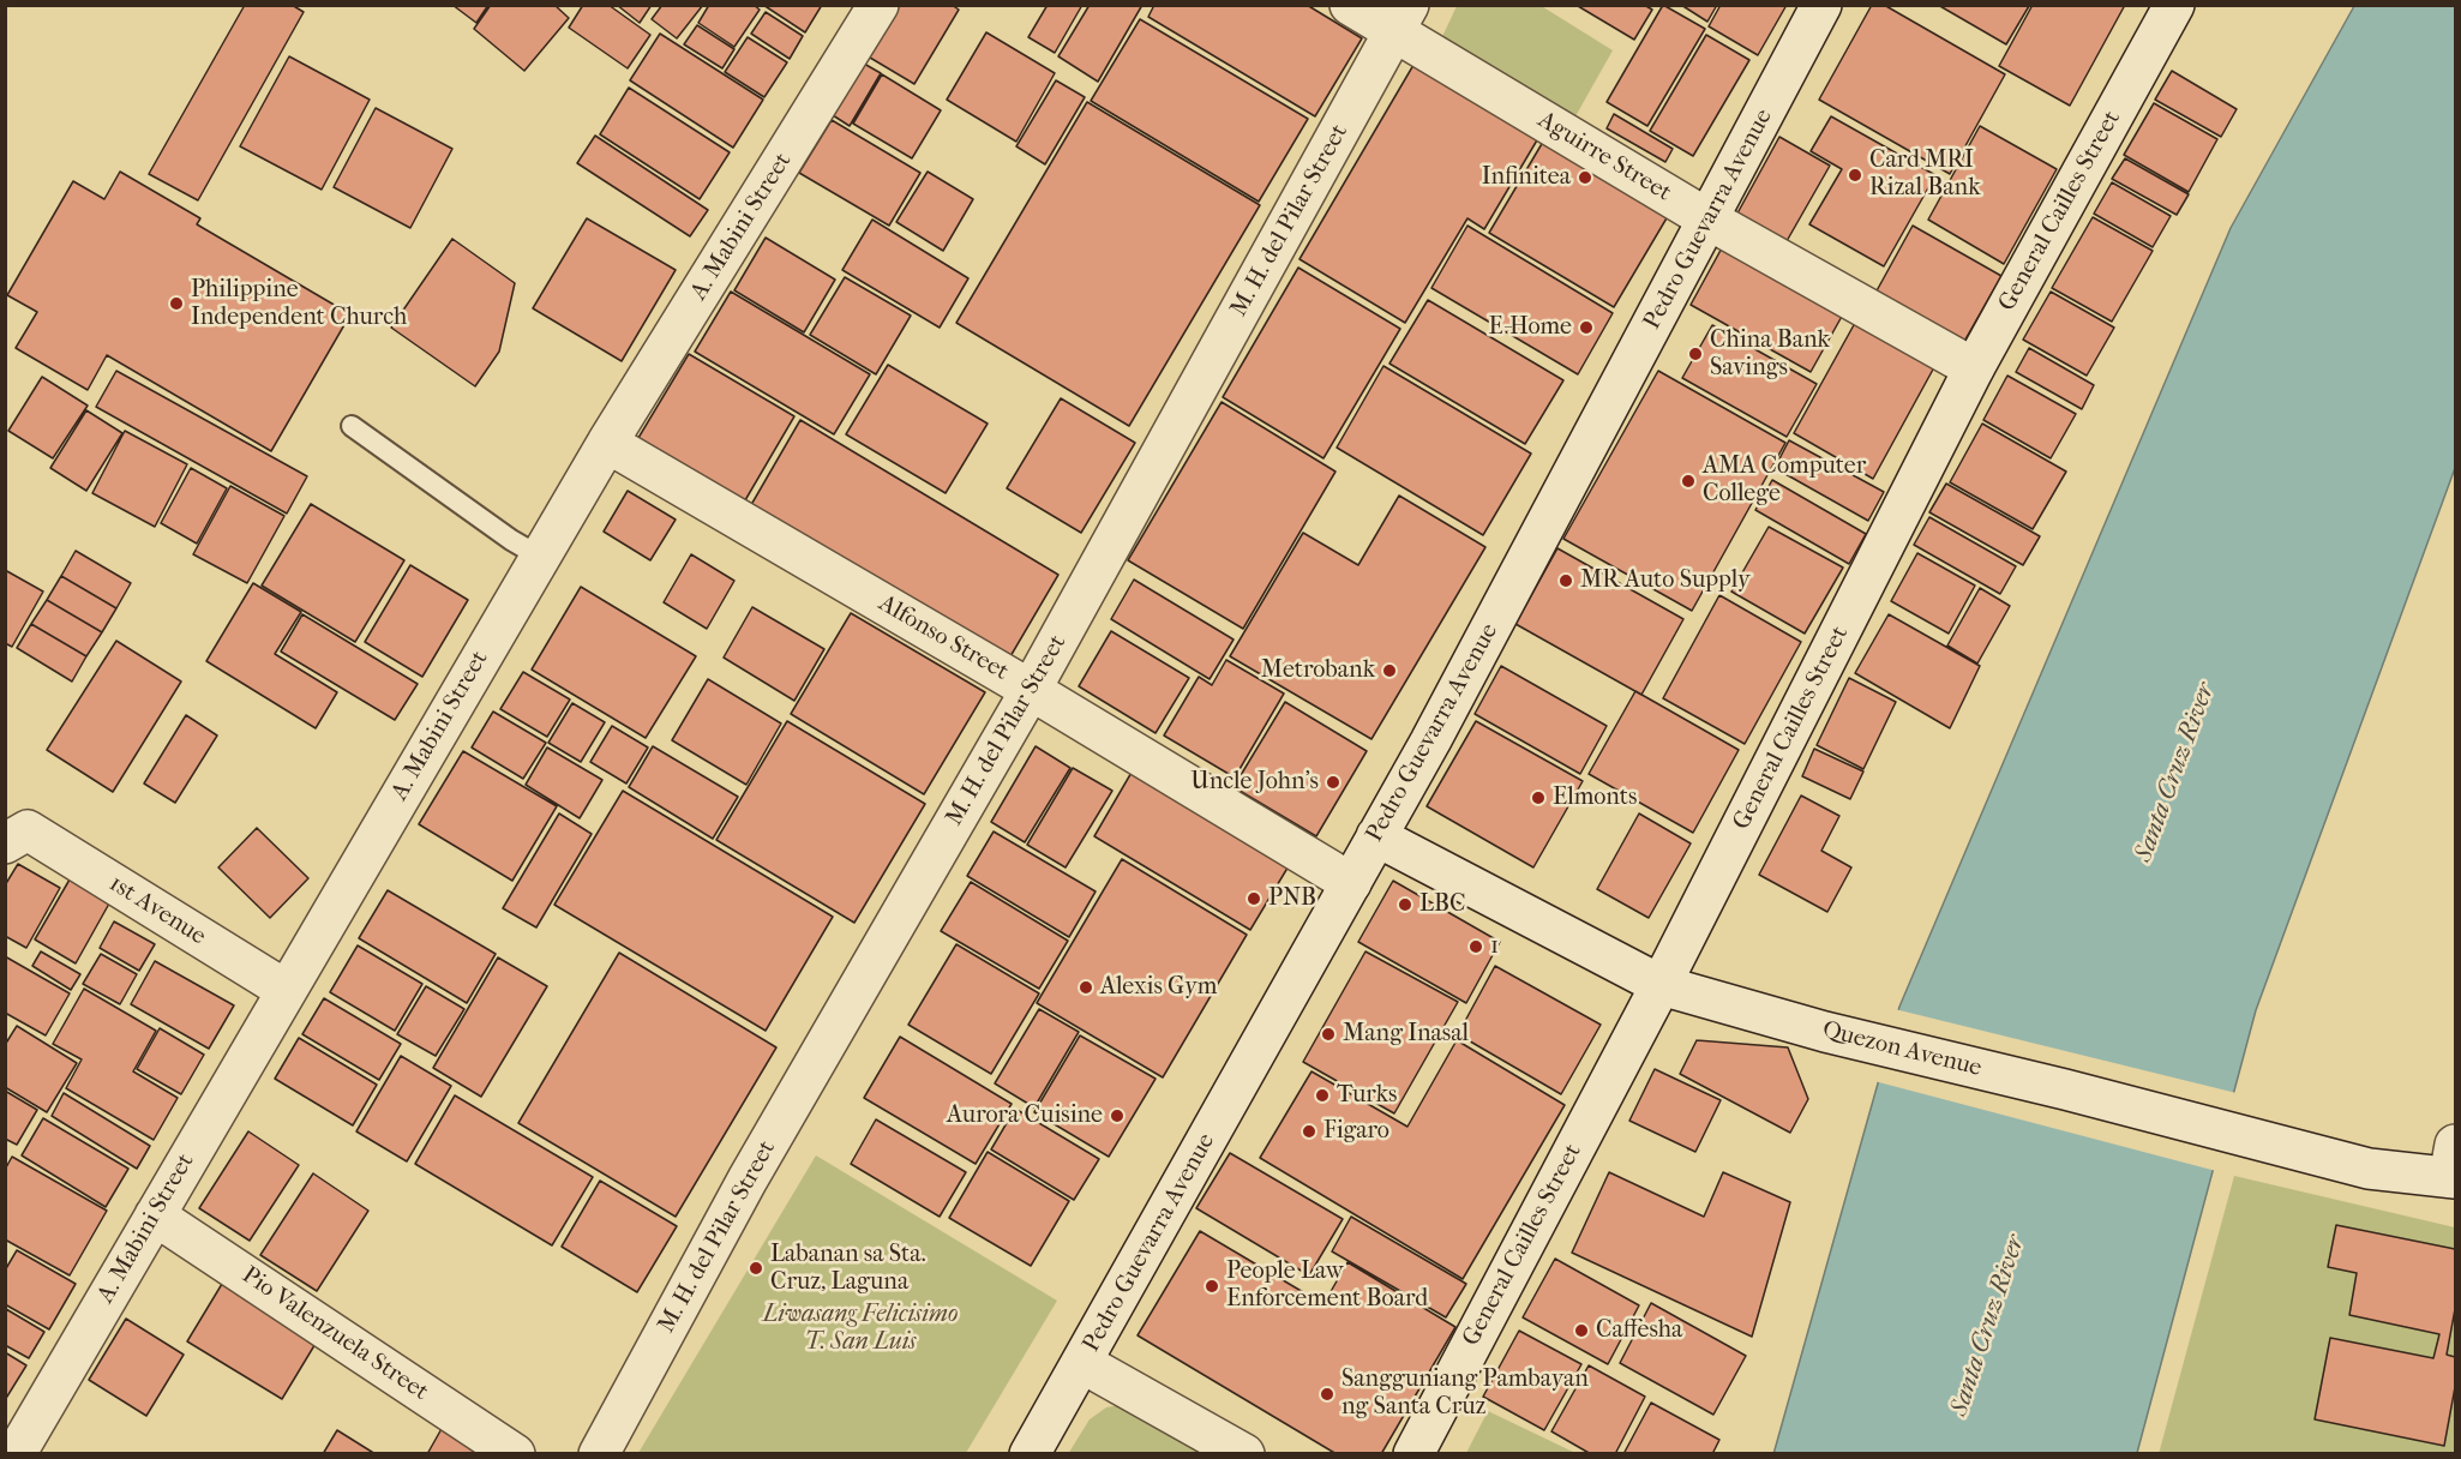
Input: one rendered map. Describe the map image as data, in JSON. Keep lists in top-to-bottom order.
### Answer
{
  "streets": {
    "street": [
      "Aguirre Street",
      "General Cailles Street",
      "Pedro Guevarra Avenue",
      "M. H. del Pilar Street",
      "A. Mabini Street",
      "Alfonso Street",
      "1st Avenue",
      "Quezon Avenue",
      "Pio Valenzuela Street"
    ]
  },
  "crossings": [
    ["Aguirre Street", "General Cailles Street"],
    ["Aguirre Street", "Pedro Guevarra Avenue"],
    ["Aguirre Street", "M. H. del Pilar Street"],
    ["General Cailles Street", "Quezon Avenue"],
    ["Pedro Guevarra Avenue", "Alfonso Street"],
    ["Pedro Guevarra Avenue", "Quezon Avenue"],
    ["M. H. del Pilar Street", "Alfonso Street"],
    ["A. Mabini Street", "Alfonso Street"],
    ["A. Mabini Street", "1st Avenue"],
    ["A. Mabini Street", "Pio Valenzuela Street"]
  ],
  "water": ["Santa Cruz River"],
  "parks": ["Liwasang Felicisimo T. San Luis"],
  "places": [
    "Card MRI Rizal Bank",
    "Infinitea",
    "Philippine Independent Church",
    "E-Home",
    "China Bank Savings",
    "AMA Computer College",
    "MR Auto Supply",
    "Metrobank",
    "Uncle John's",
    "Elmonts",
    "PNB",
    "LBC",
    "1",
    "Alexis Gym",
    "Mang Inasal",
    "Turks",
    "Aurora Cuisine",
    "Figaro",
    "Labanan sa Sta. Cruz, Laguna",
    "People Law Enforcement Board",
    "Caffesha",
    "Sangguniang Pambayan ng Santa Cruz"
  ]
}
